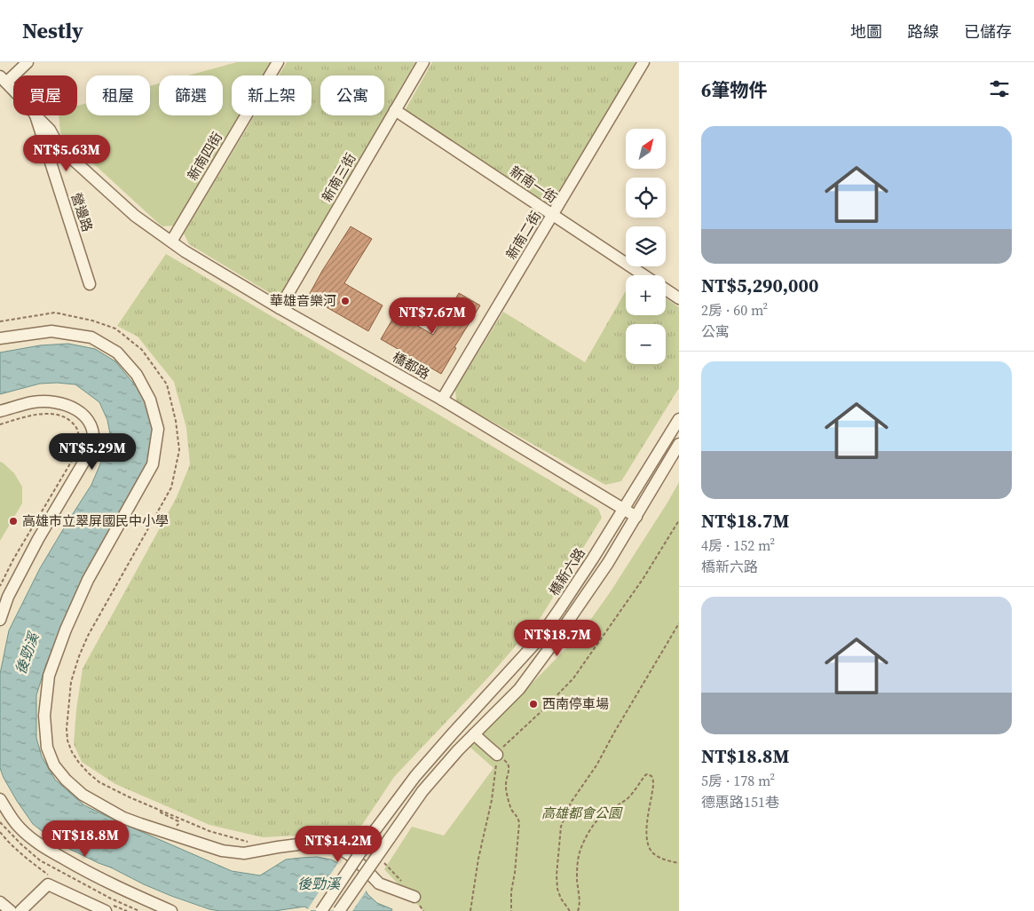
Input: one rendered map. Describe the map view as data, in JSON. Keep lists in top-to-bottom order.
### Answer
{
  "streets": {
    "street": [
      "新南四街",
      "新南三街",
      "新南一街",
      "營邊路",
      "新南二街",
      "橋都路",
      "橋新六路"
    ]
  },
  "crossings": [
    ["新南四街", "橋都路"],
    ["新南三街", "新南一街"],
    ["新南三街", "橋都路"],
    ["新南一街", "新南二街"],
    ["營邊路", "橋都路"],
    ["新南二街", "橋都路"],
    ["橋都路", "橋新六路"]
  ],
  "water": ["後勁溪"],
  "parks": ["高雄都會公園"],
  "places": ["華雄音樂河", "高雄市立翠屏國民中小學", "西南停車場"],
  "north": "top right",
  "page": {
    "header": "Nestly",
    "nav": ["地圖", "路線", "已儲存"],
    "heading": "6筆物件",
    "chip": [
      "買屋",
      "租屋",
      "篩選",
      "新上架",
      "公寓"
    ],
    "list": [
      {
        "name": "NT$5,290,000",
        "note": "2房 · 60 m² · 公寓"
      },
      {
        "name": "NT$18.7M",
        "note": "4房 · 152 m² · 橋新六路"
      },
      {
        "name": "NT$18.8M",
        "note": "5房 · 178 m² · 德惠路151巷"
      }
    ],
    "map_buttons": ["+", "−"],
    "price": [
      "NT$5.63M",
      "NT$7.67M",
      "NT$5.29M",
      "NT$18.7M",
      "NT$18.8M",
      "NT$14.2M"
    ]
  }
}
